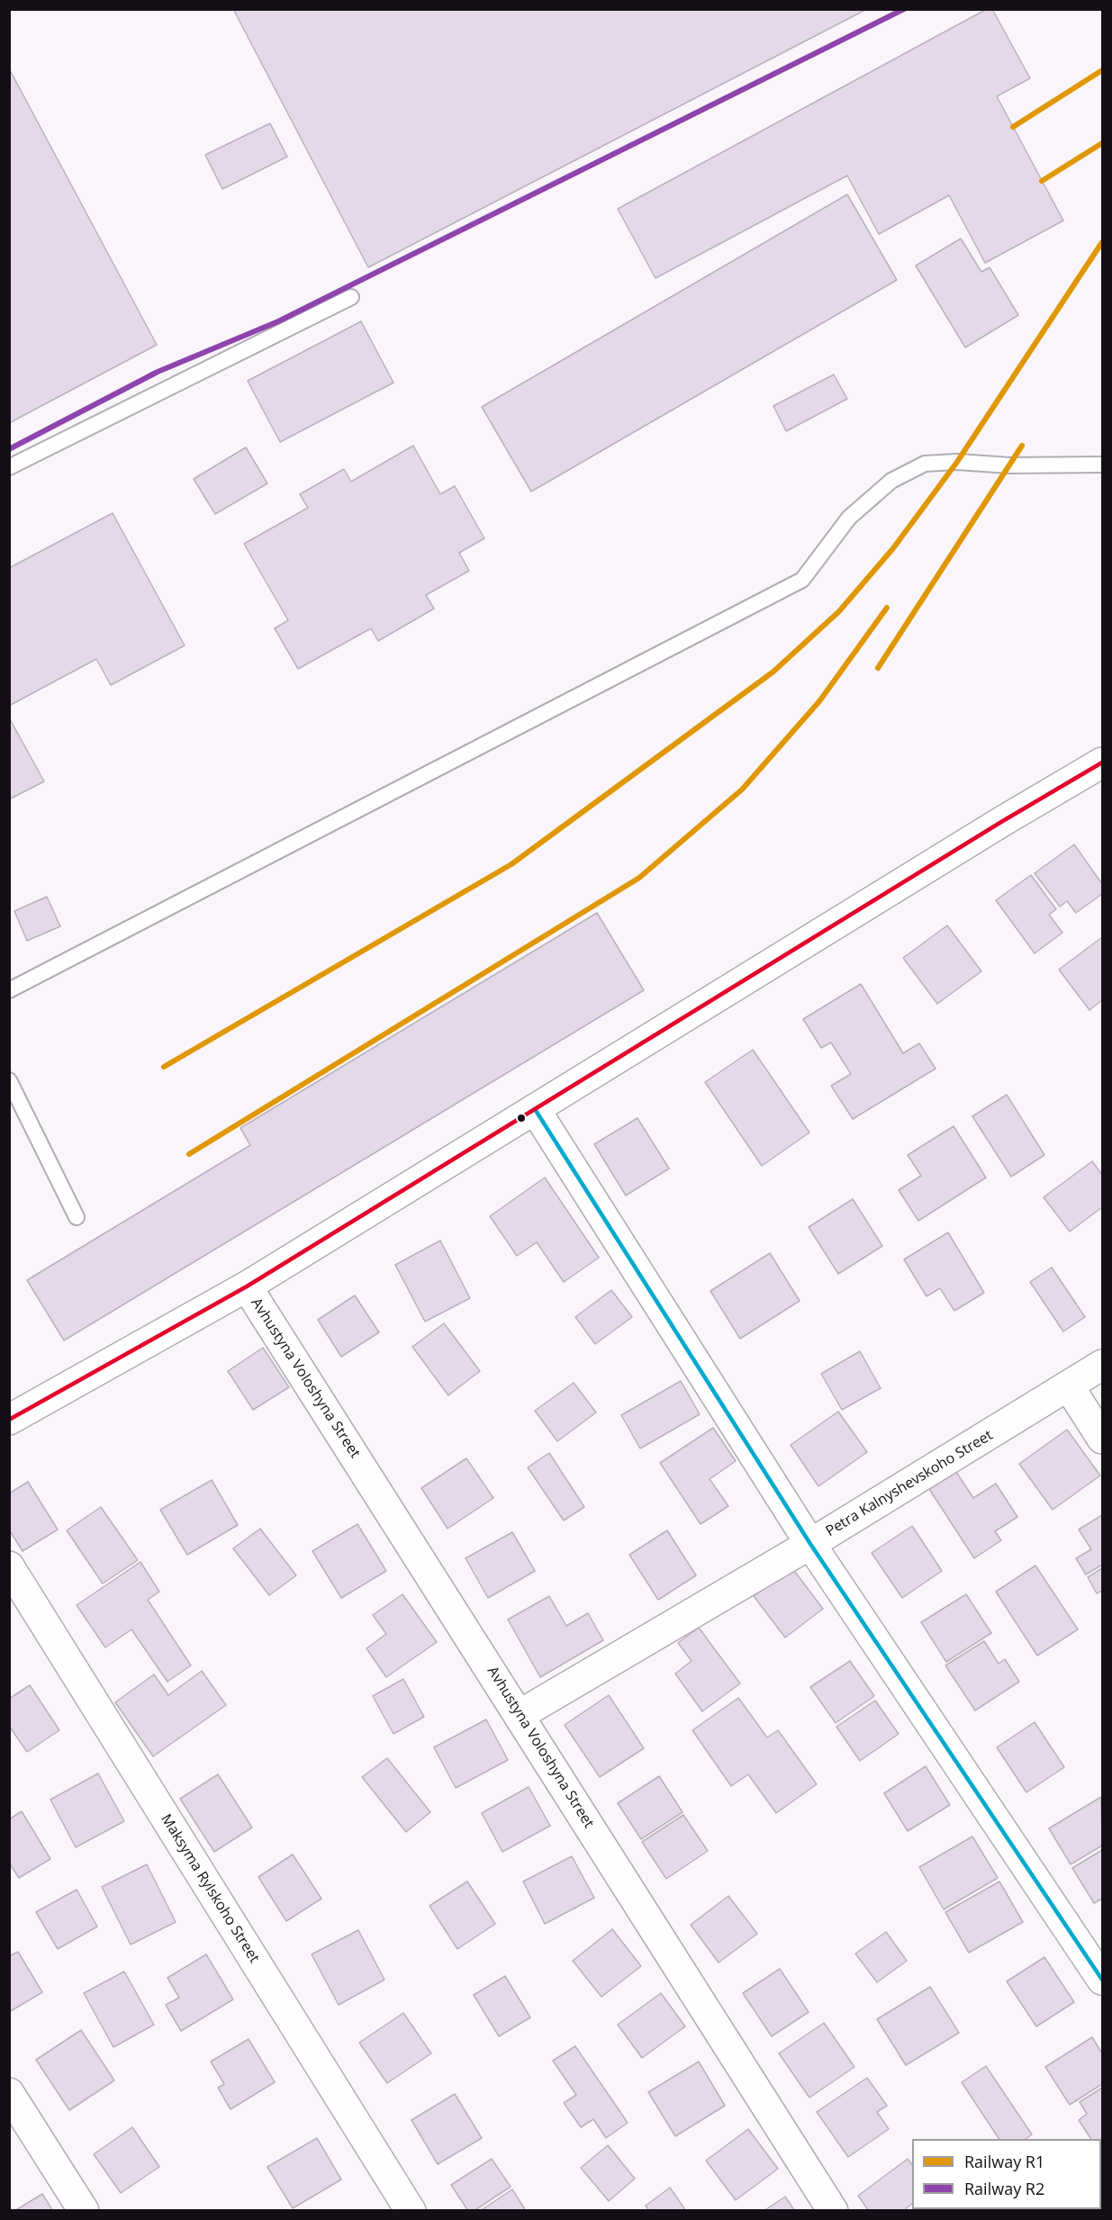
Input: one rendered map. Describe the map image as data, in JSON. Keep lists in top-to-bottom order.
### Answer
{
  "streets": {
    "street": ["Avhustyna Voloshyna Street", "Petra Kalnyshevskoho Street", "Maksyma Rylskoho Street"]
  },
  "crossings": [
    ["Avhustyna Voloshyna Street", "Petra Kalnyshevskoho Street"]
  ],
  "lines": ["rail line R2", "rail line R1"],
  "legend": ["Railway R1", "Railway R2"]
}
